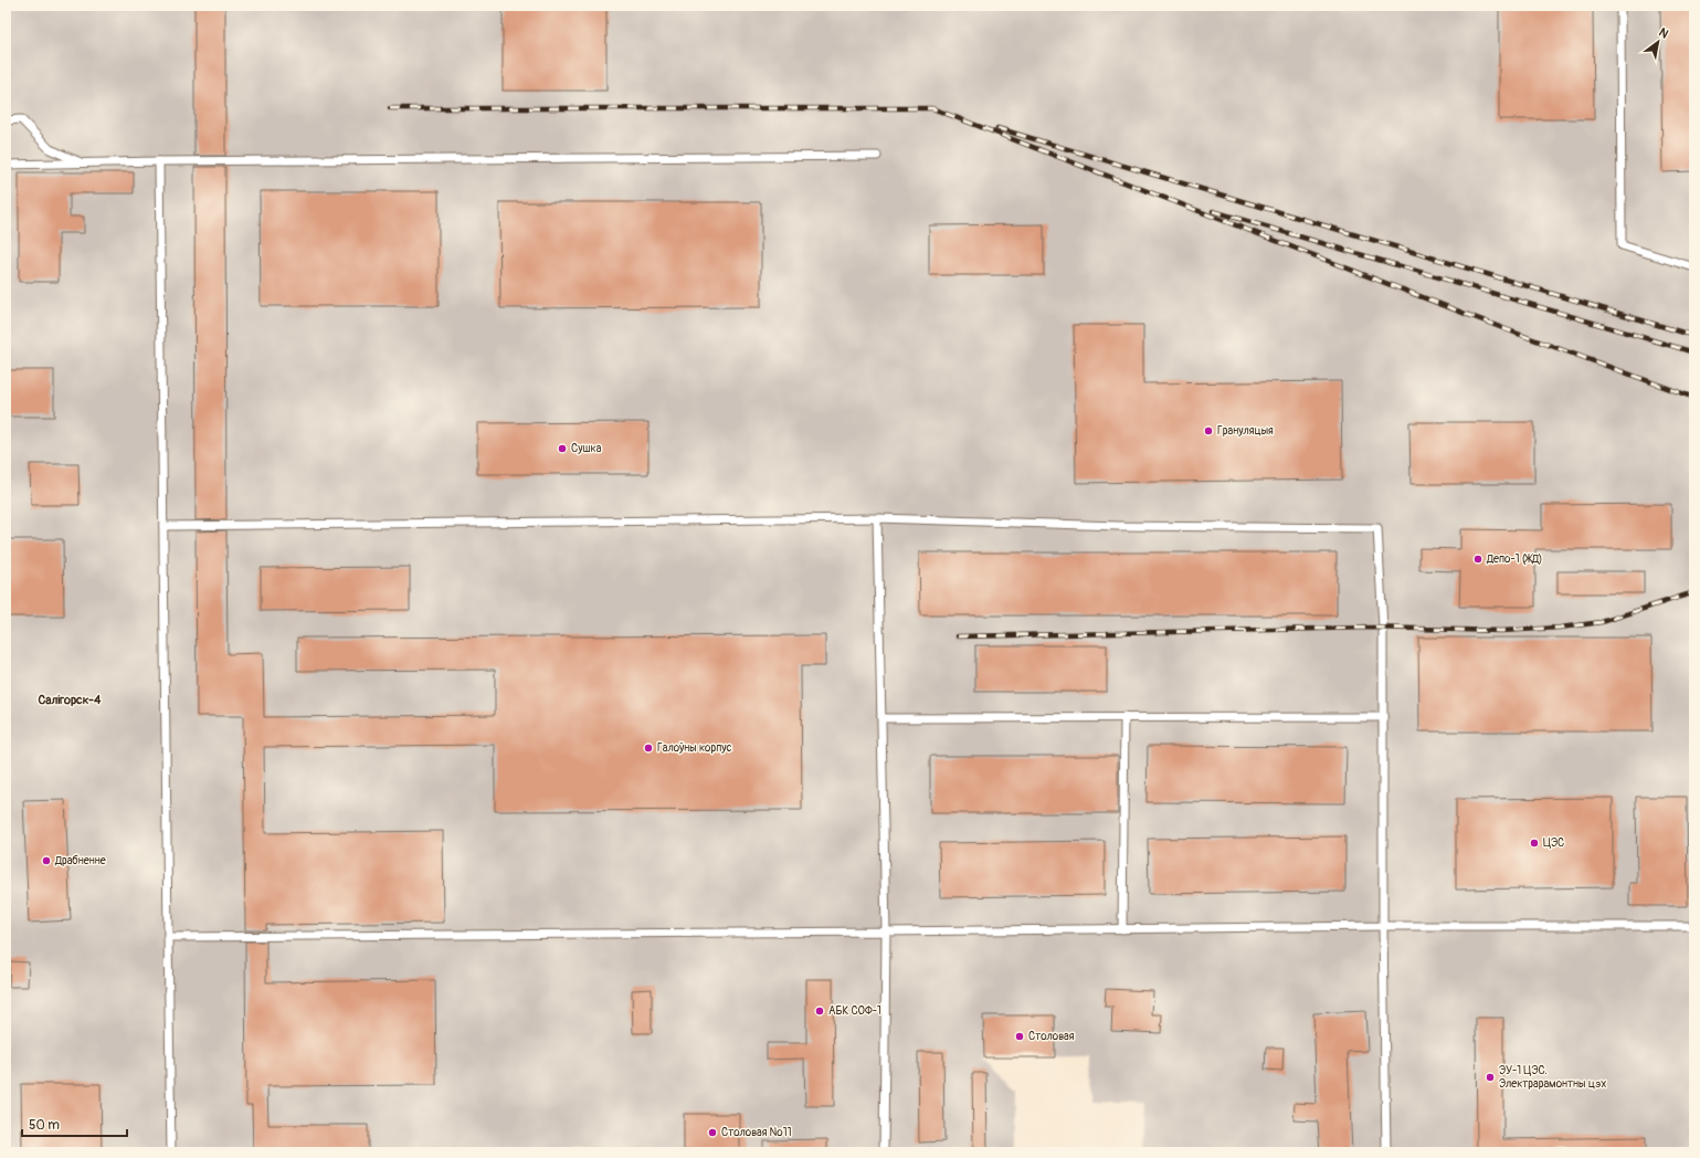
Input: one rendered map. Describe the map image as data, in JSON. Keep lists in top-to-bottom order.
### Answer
{
  "districts": ["Салігорск-4"],
  "places": [
    "Грануляцыя",
    "Сушка",
    "Депо-1 (ЖД)",
    "Галоўны корпус",
    "ЦЭС",
    "Драбненне",
    "АБК СОФ-1",
    "Столовая",
    "ЭУ-1 ЦЭС. Электрарамонтны цэх",
    "Столовая №11"
  ],
  "scale_bar": "50 m",
  "north": "top right"
}
